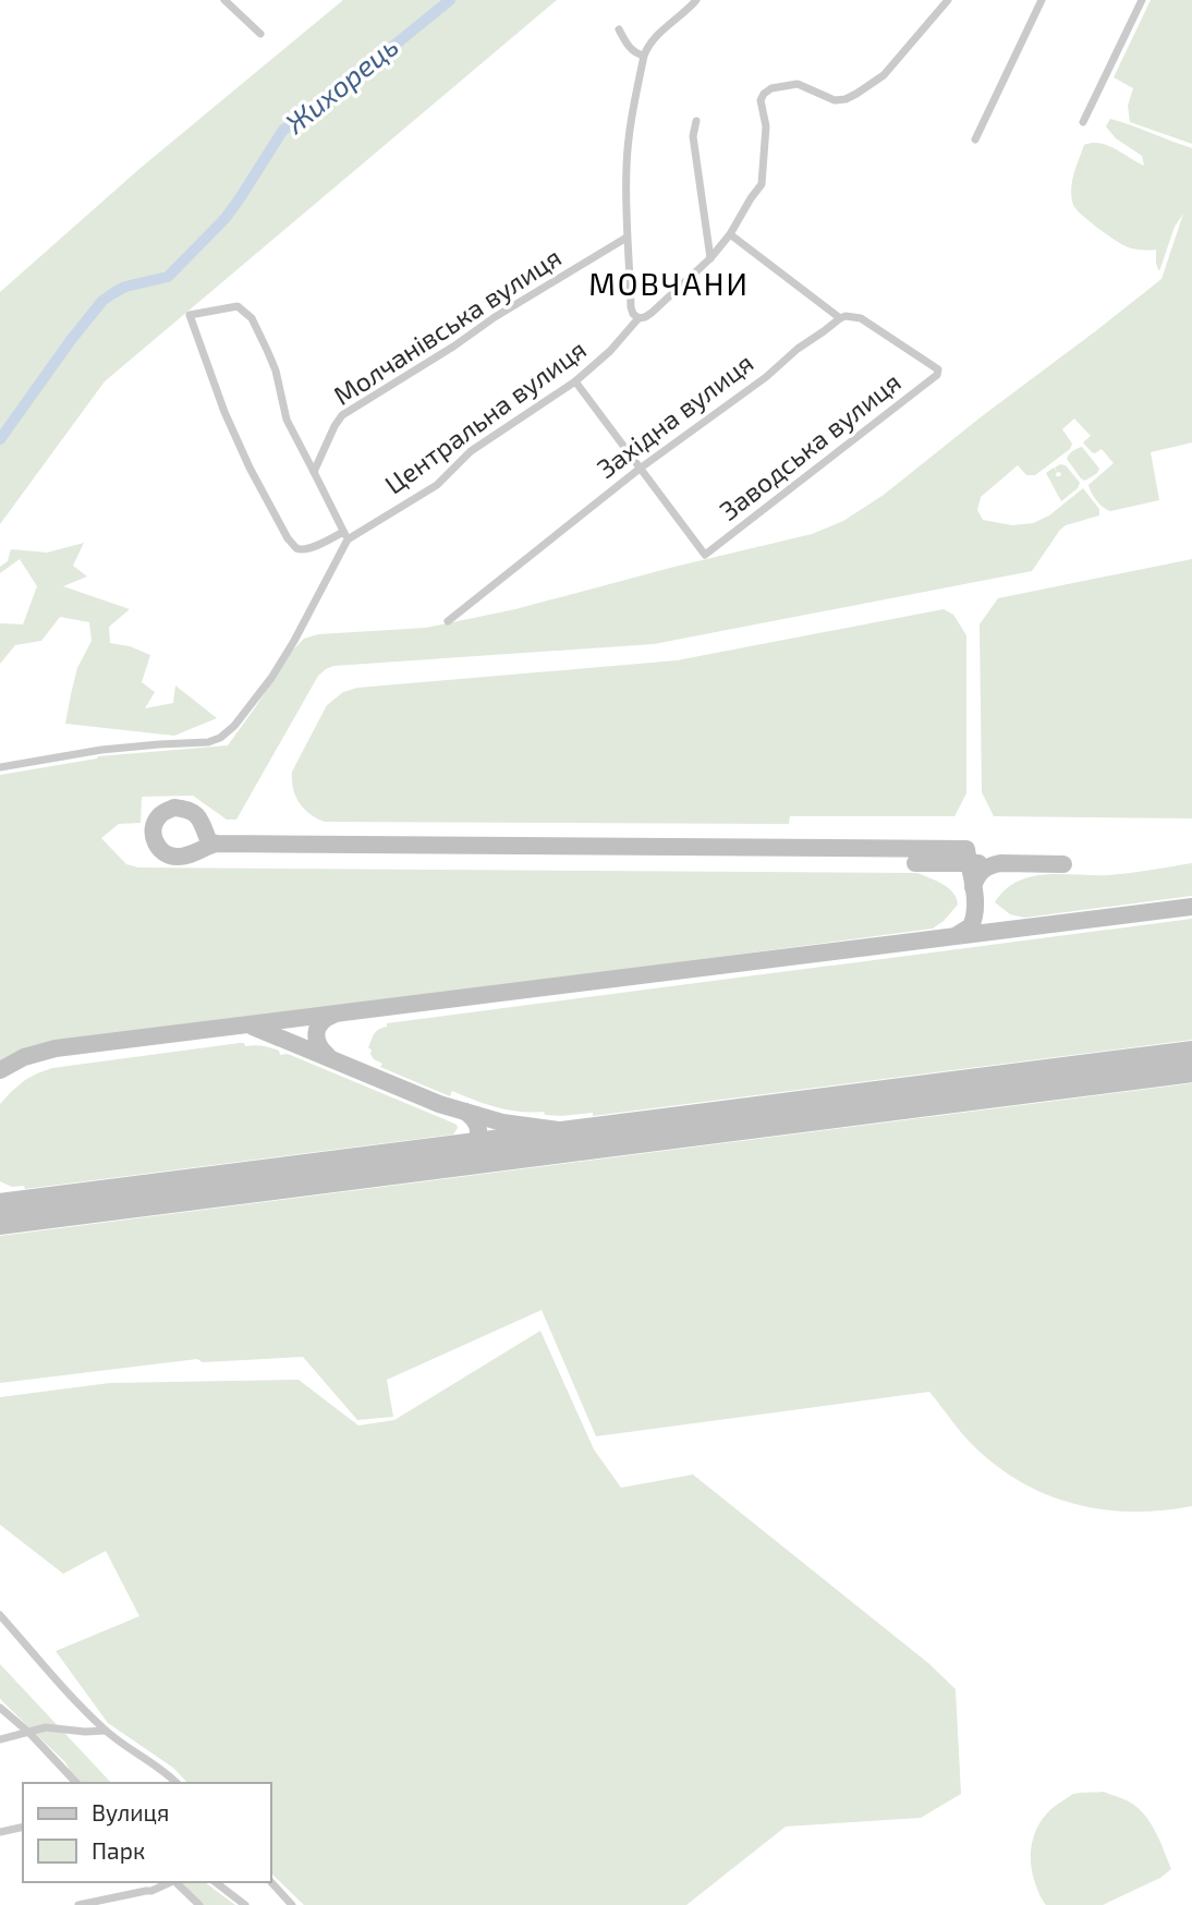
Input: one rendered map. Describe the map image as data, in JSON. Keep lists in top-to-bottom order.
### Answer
{
  "streets": {
    "street": [
      "Молчанівська вулиця",
      "Західна вулиця",
      "Центральна вулиця",
      "Заводська вулиця"
    ]
  },
  "crossings": [
    ["Західна вулиця", "Заводська вулиця"]
  ],
  "districts": ["МОВЧАНИ"],
  "water": ["Жихорець"],
  "legend": ["Вулиця", "Парк"]
}
